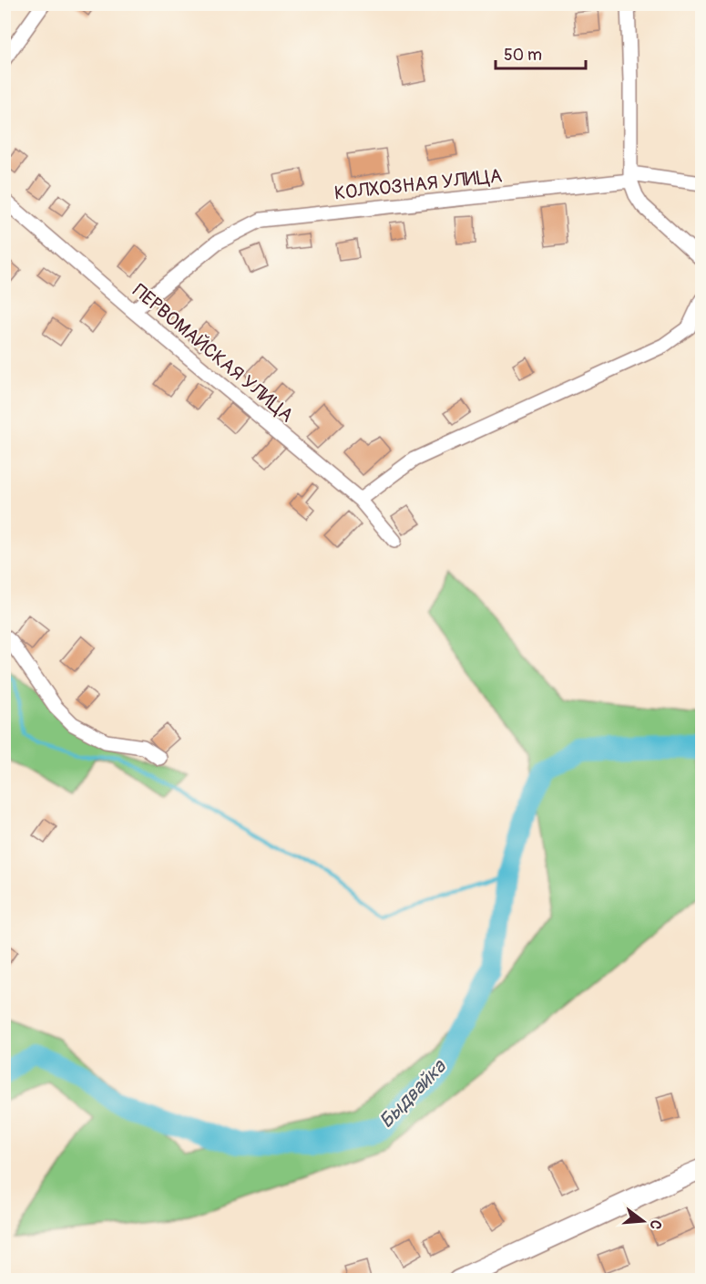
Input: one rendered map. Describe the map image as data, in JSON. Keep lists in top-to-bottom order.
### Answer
{
  "streets": {
    "street": ["КОЛХОЗНАЯ УЛИЦА", "ПЕРВОМАЙСКАЯ УЛИЦА"]
  },
  "crossings": [
    ["КОЛХОЗНАЯ УЛИЦА", "ПЕРВОМАЙСКАЯ УЛИЦА"]
  ],
  "water": ["Быдвайка"],
  "scale_bar": "50 m",
  "north": "right"
}
